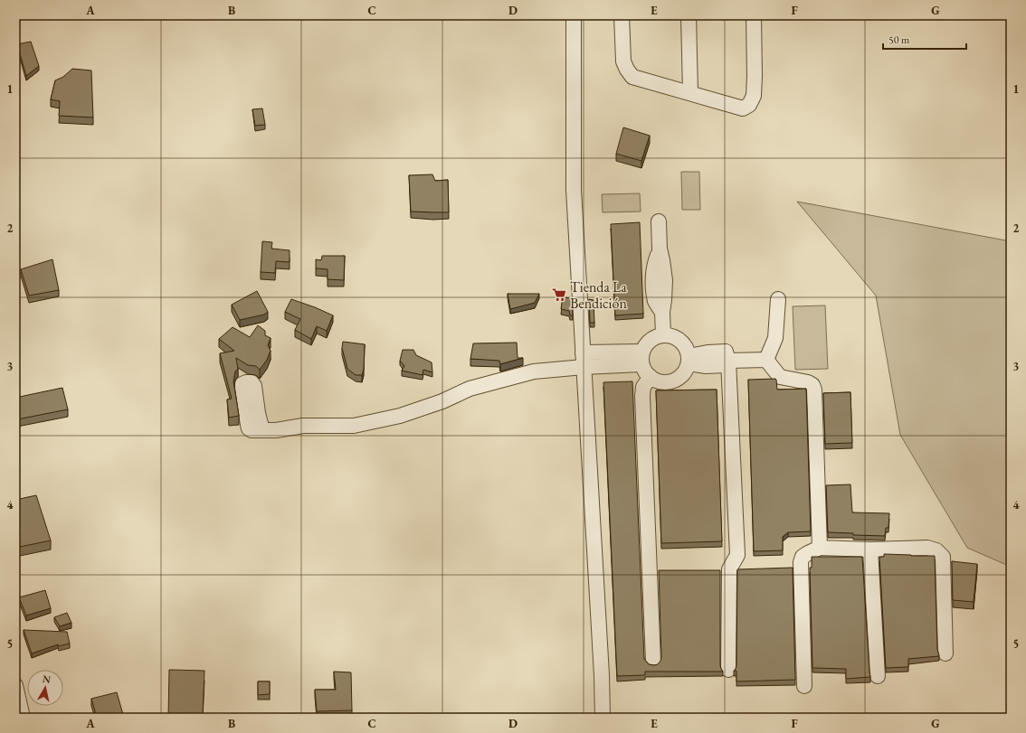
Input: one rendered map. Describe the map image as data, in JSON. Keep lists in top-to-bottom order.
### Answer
{
  "places": {
    "supermarket": ["Tienda La Bendición"]
  },
  "scale_bar": "50 m",
  "north": "top",
  "grid": {
    "columns": [
      "A",
      "B",
      "C",
      "D",
      "E",
      "F",
      "G"
    ],
    "rows": [
      "1",
      "2",
      "3",
      "4",
      "5"
    ]
  }
}
